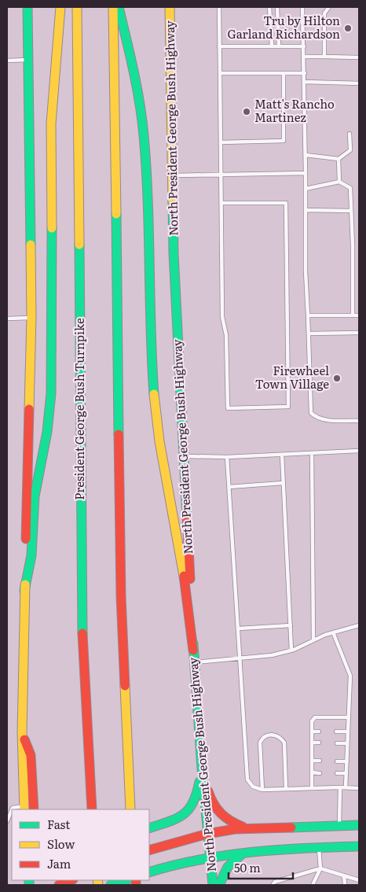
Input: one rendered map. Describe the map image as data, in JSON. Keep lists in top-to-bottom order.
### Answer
{
  "streets": {
    "main road": ["North President George Bush Highway", "President George Bush Turnpike"]
  },
  "places": ["Tru by Hilton Garland Richardson", "Matt's Rancho Martinez", "Firewheel Town Village"],
  "legend": ["Fast", "Slow", "Jam"],
  "scale_bar": "50 m"
}
